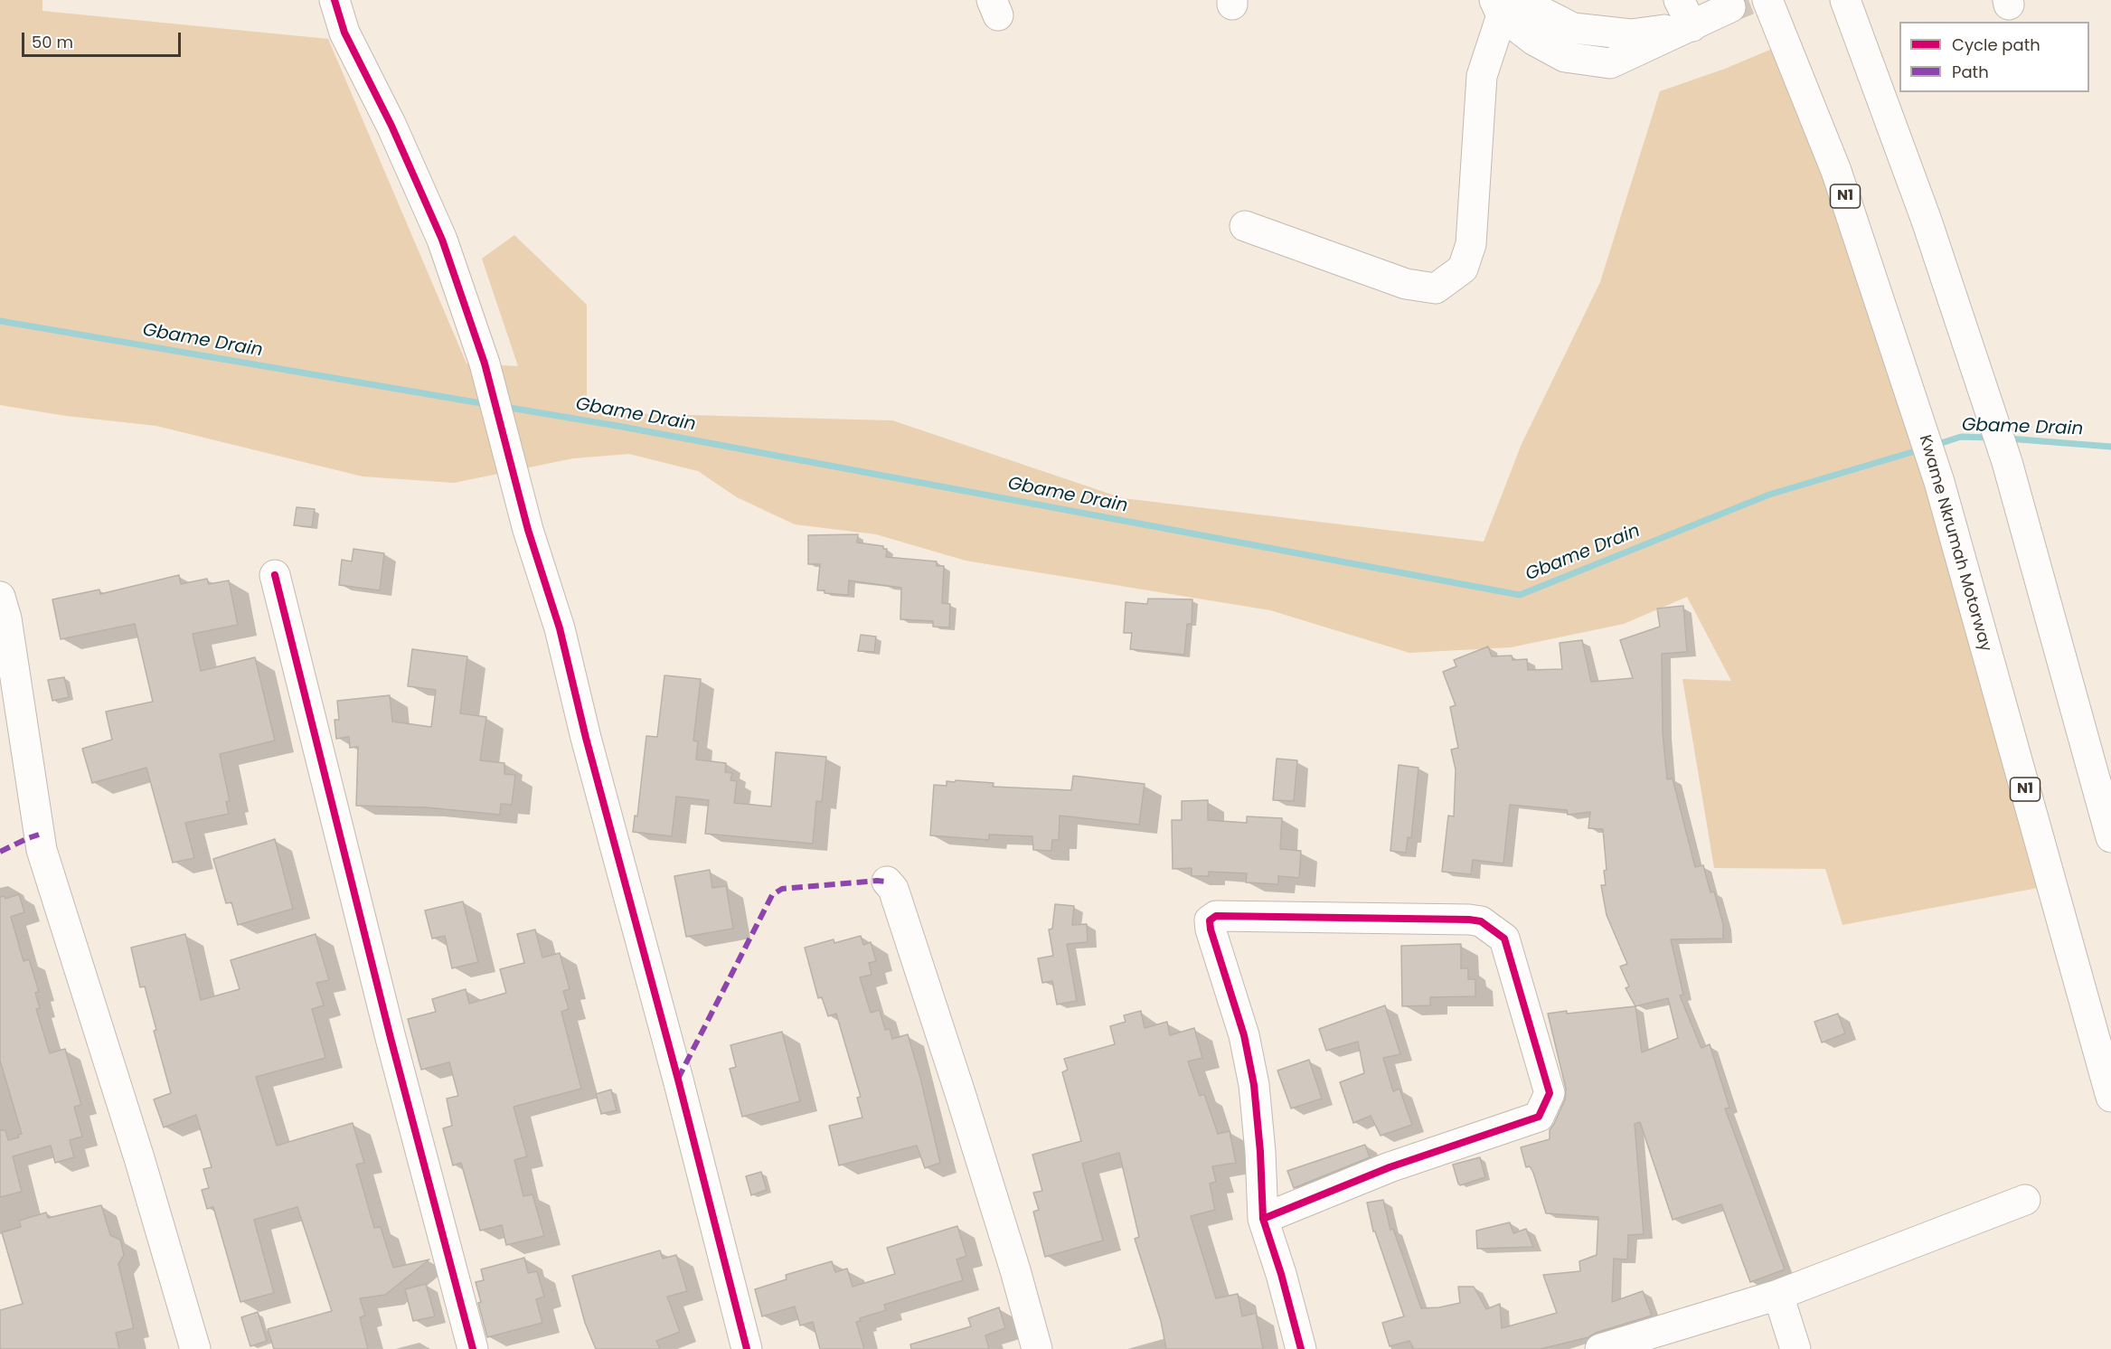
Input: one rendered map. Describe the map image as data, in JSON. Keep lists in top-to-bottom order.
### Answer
{
  "streets": {
    "main road": ["N1", "Kwame Nkrumah Motorway"]
  },
  "water": ["Gbame Drain"],
  "legend": ["Cycle path", "Path"],
  "scale_bar": "50 m"
}
